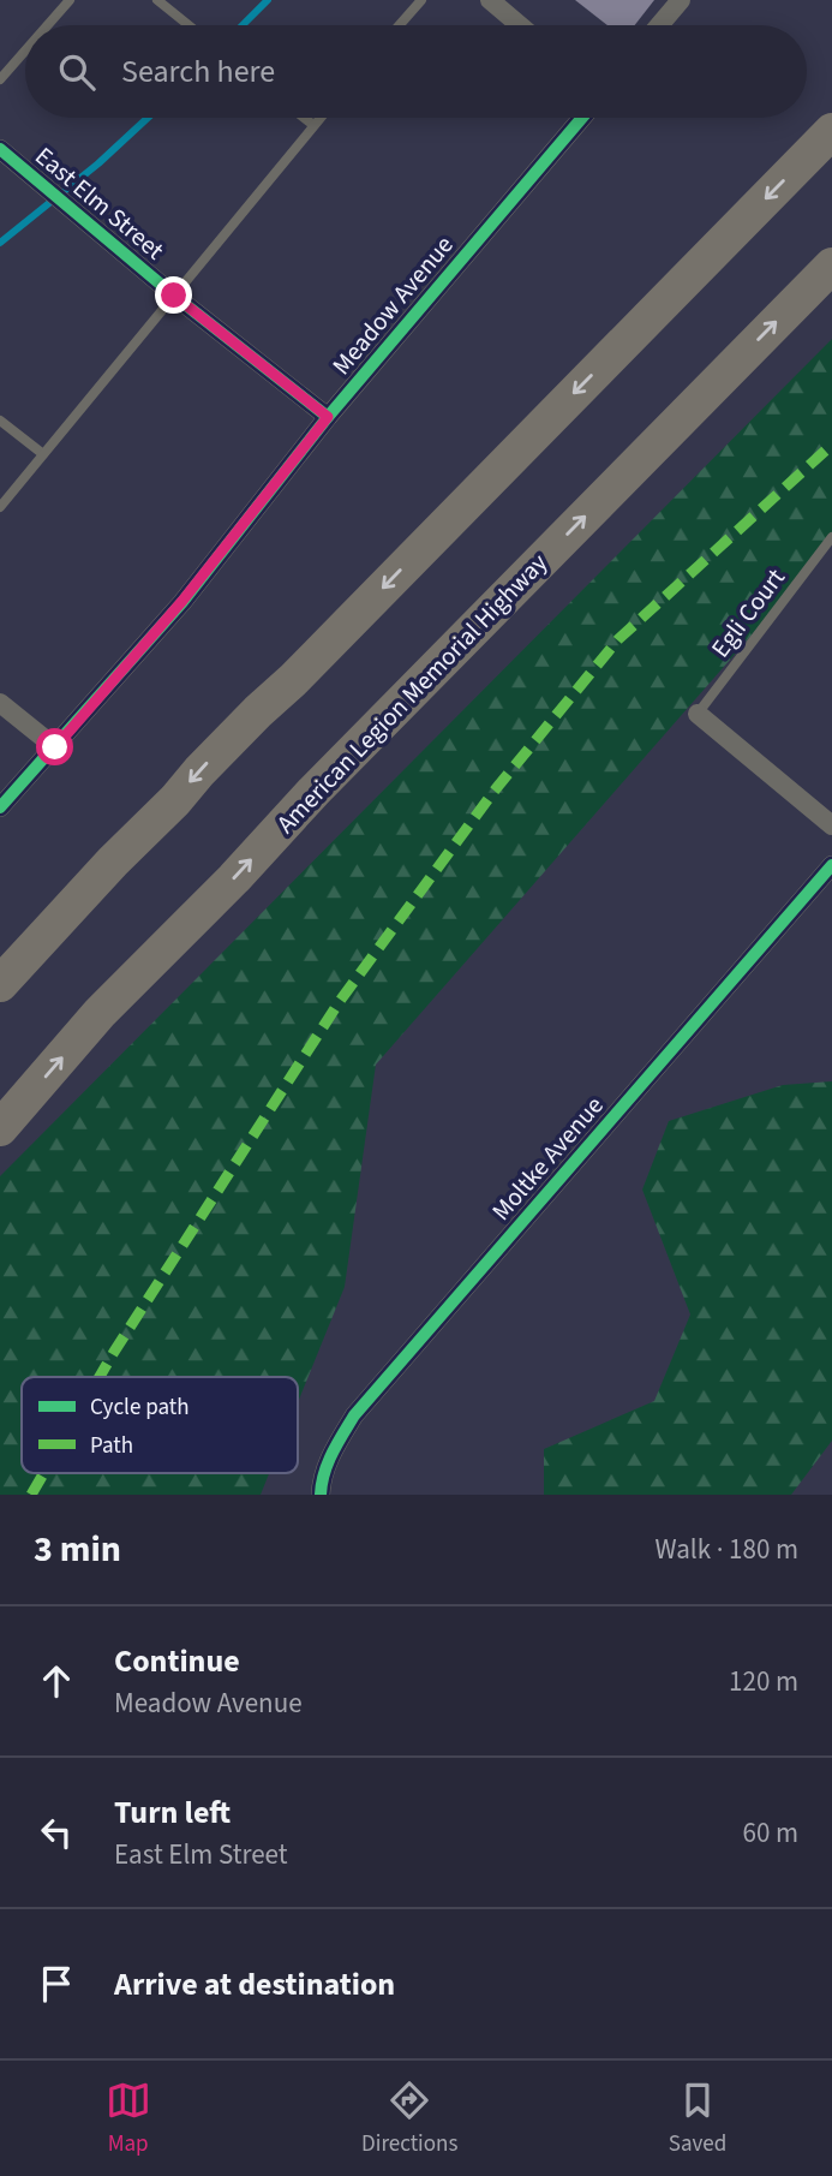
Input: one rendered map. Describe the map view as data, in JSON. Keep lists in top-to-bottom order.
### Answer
{
  "streets": {
    "highway": ["American Legion Memorial Highway"],
    "street": ["East Elm Street", "Meadow Avenue", "Moltke Avenue"],
    "lane": ["Egli Court"]
  },
  "crossings": [
    ["East Elm Street", "Meadow Avenue"]
  ],
  "legend": ["Cycle path", "Path"],
  "page": {
    "search": "Search here",
    "heading": ["3 min", "Walk · 180 m"],
    "list": [
      ["Continue", "Meadow Avenue", "120 m"],
      ["Turn left", "East Elm Street", "60 m"],
      "Arrive at destination"
    ],
    "nav": ["Map", "Directions", "Saved"]
  }
}
